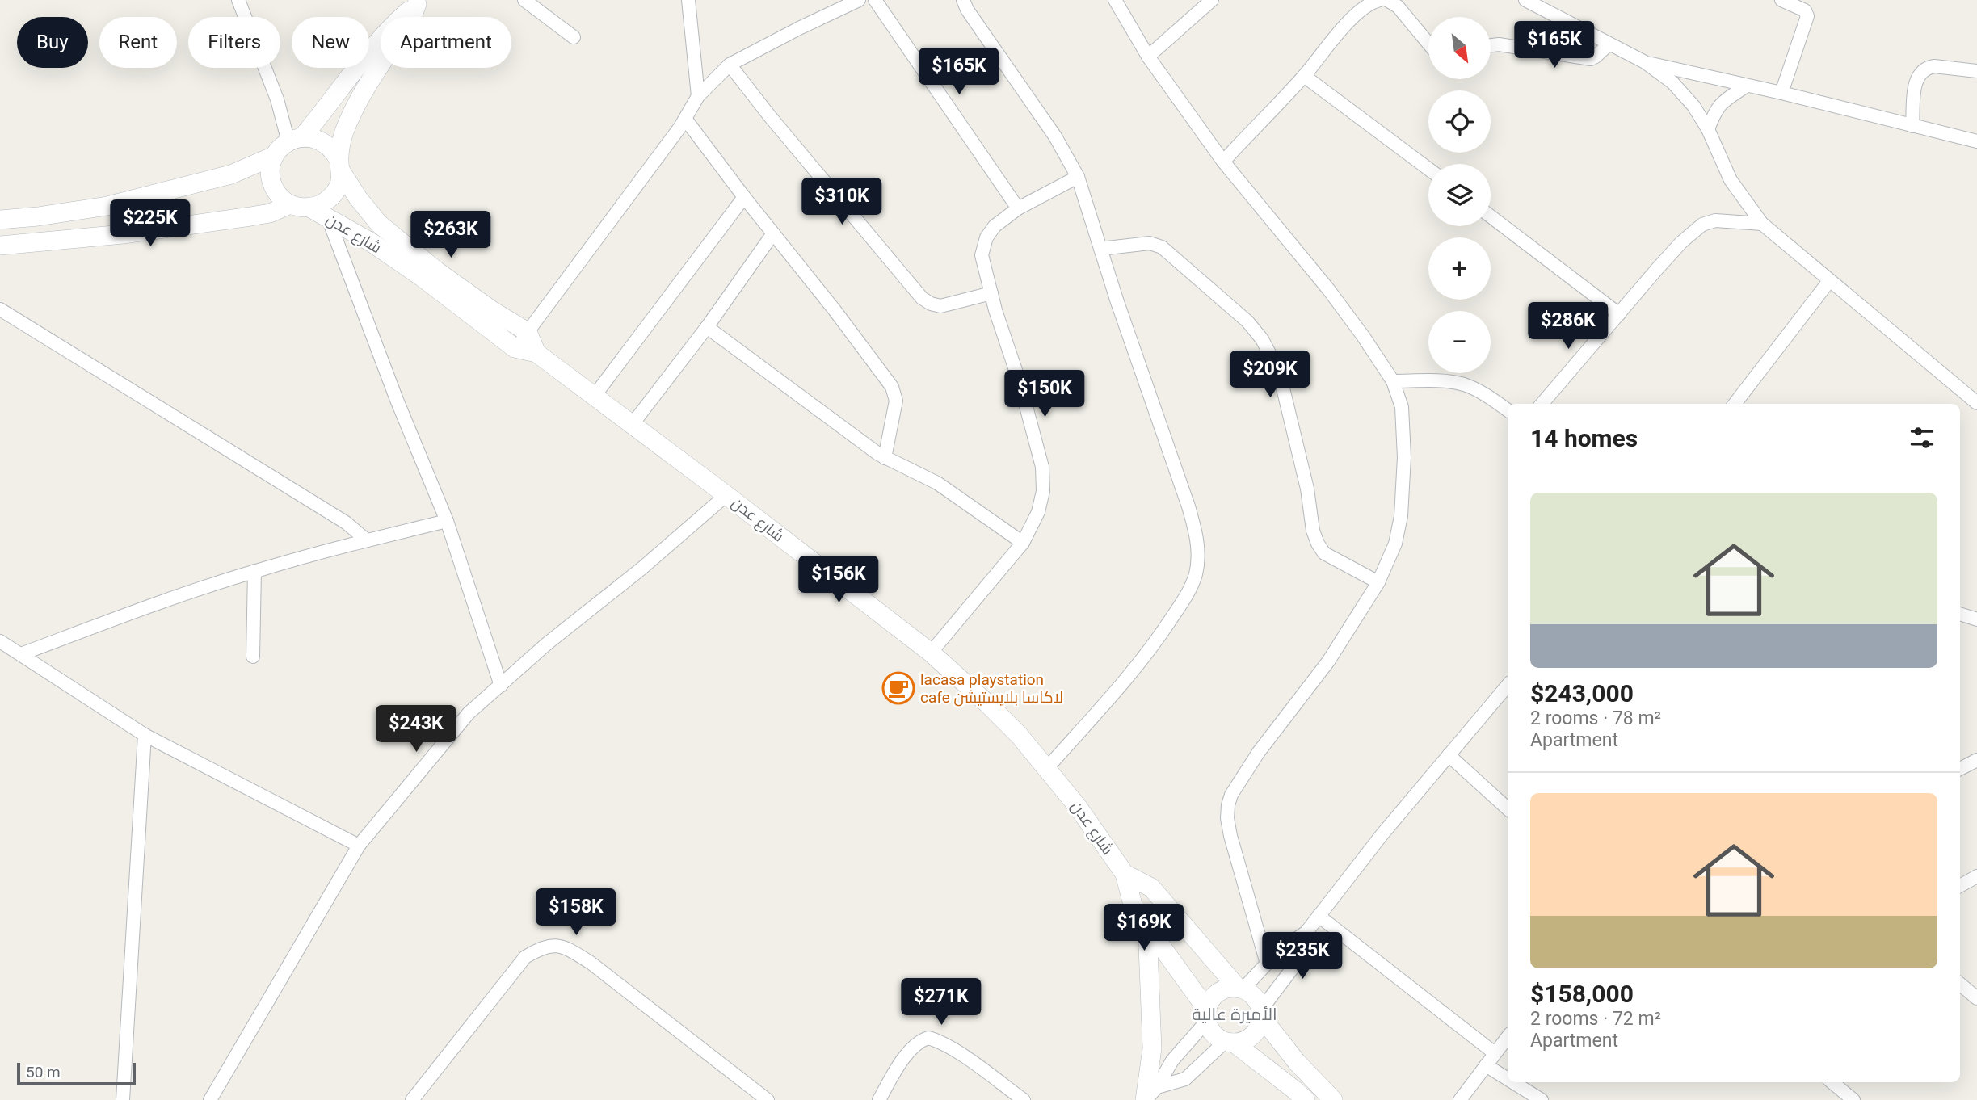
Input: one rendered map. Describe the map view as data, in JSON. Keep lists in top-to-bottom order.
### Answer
{
  "streets": {
    "street": ["شارع عدن"]
  },
  "districts": ["الأميرة عالية"],
  "places": {
    "cafe": ["lacasa playstation cafe لاكاسا بلايستيشن"]
  },
  "scale_bar": "50 m",
  "north": "bottom right",
  "page": {
    "map_buttons": ["+", "−"],
    "chip": [
      "Buy",
      "Rent",
      "Filters",
      "New",
      "Apartment"
    ],
    "price": [
      "$165K",
      "$165K",
      "$310K",
      "$225K",
      "$263K",
      "$286K",
      "$209K",
      "$150K",
      "$156K",
      "$243K",
      "$158K",
      "$169K",
      "$235K",
      "$271K"
    ],
    "heading": "14 homes",
    "list": [
      {
        "name": "$243,000",
        "note": "2 rooms · 78 m² · Apartment"
      },
      {
        "name": "$158,000",
        "note": "2 rooms · 72 m² · Apartment"
      }
    ],
    "scale": "50 m"
  }
}
